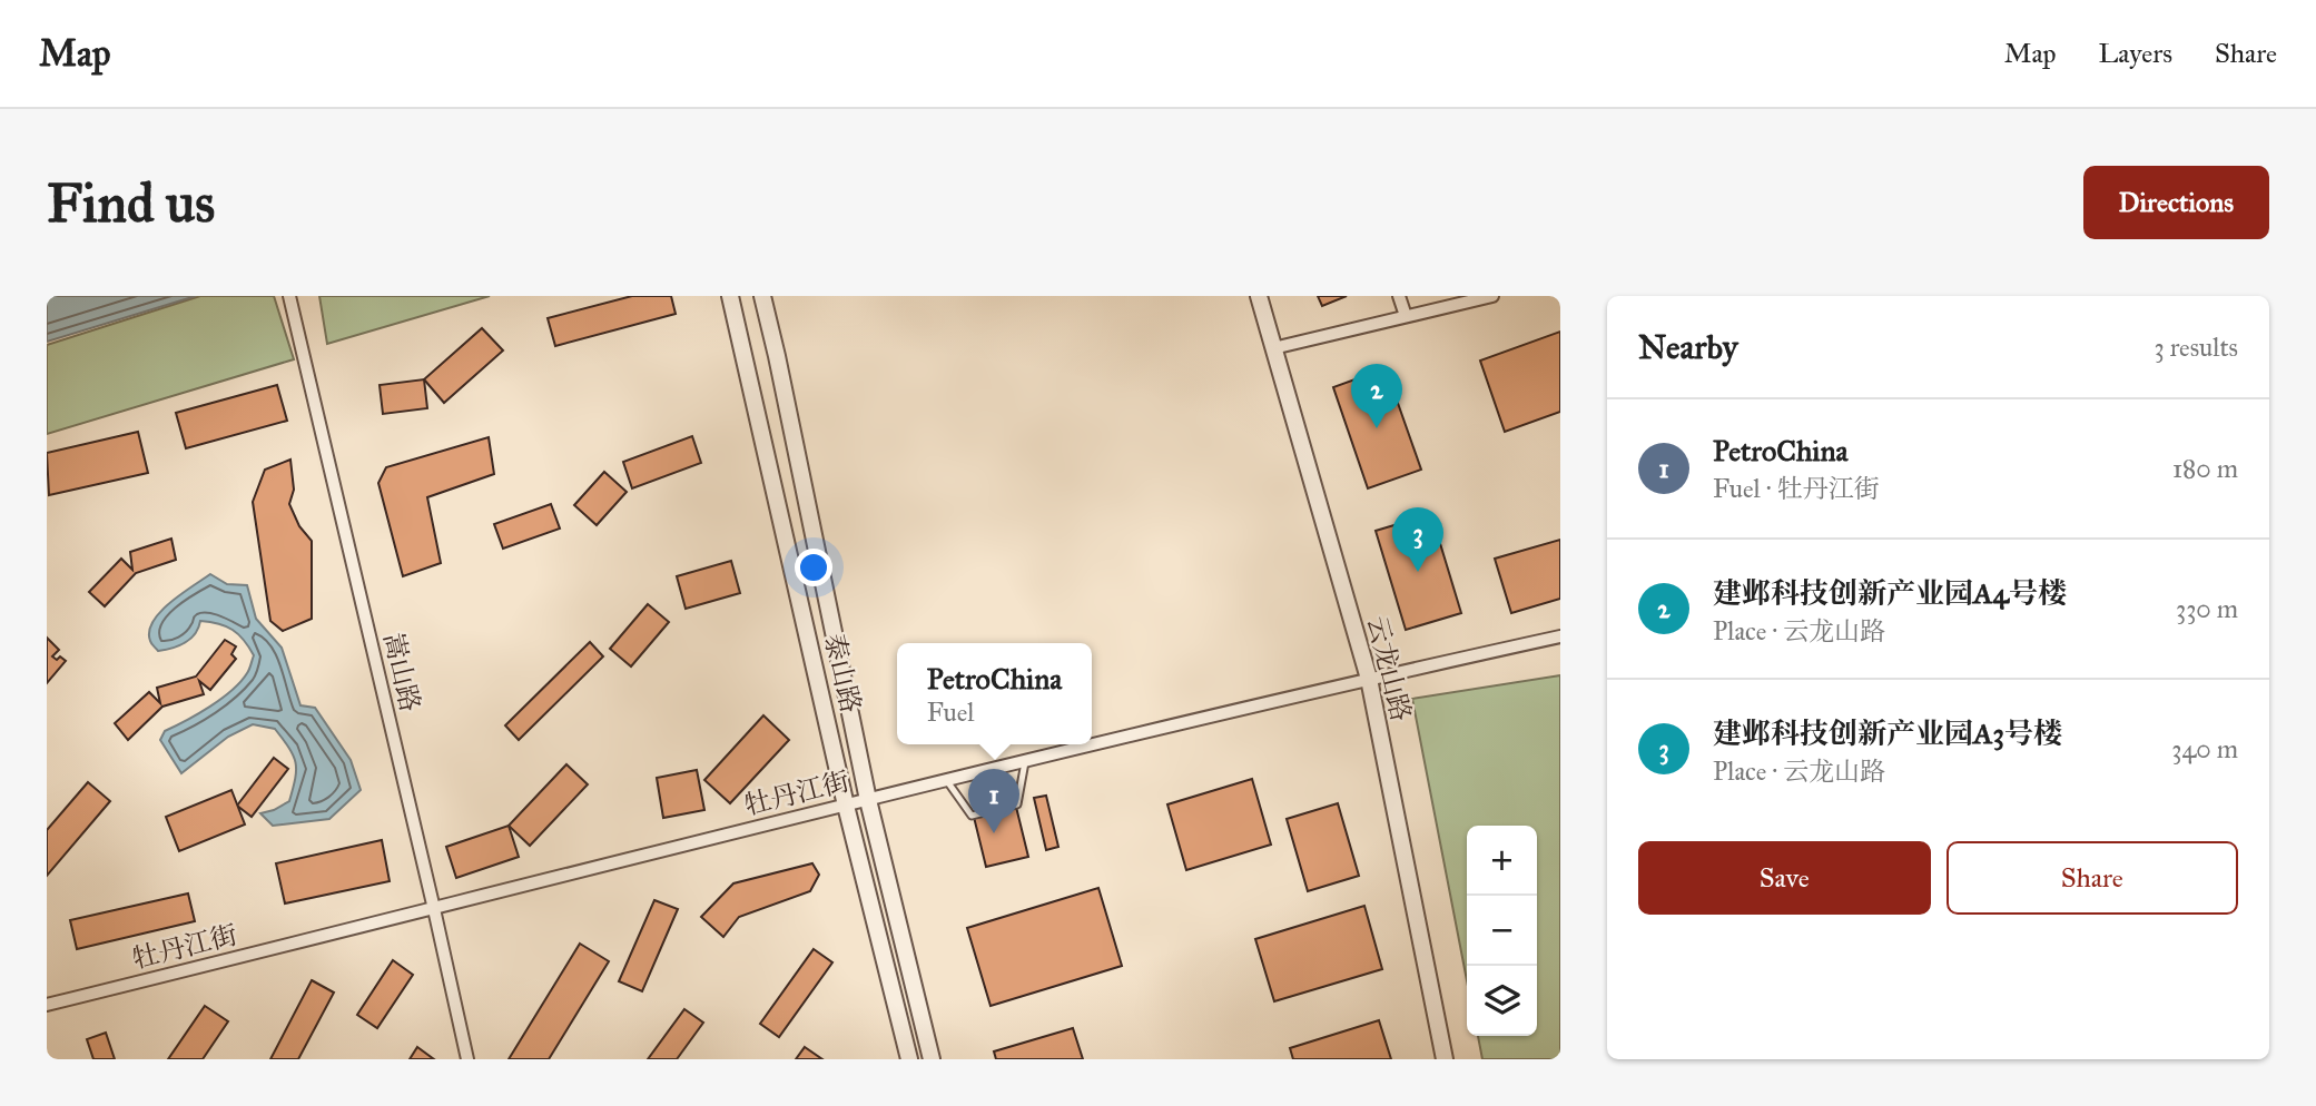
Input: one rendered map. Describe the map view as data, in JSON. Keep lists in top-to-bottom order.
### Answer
{
  "streets": {
    "street": [
      "云龙山路",
      "嵩山路",
      "泰山路",
      "牡丹江街"
    ]
  },
  "crossings": [
    ["云龙山路", "牡丹江街"],
    ["嵩山路", "牡丹江街"],
    ["泰山路", "牡丹江街"]
  ],
  "page": {
    "header": "Map",
    "nav": ["Map", "Layers", "Share"],
    "buttons": [
      "Directions",
      ["Save", "Share"]
    ],
    "title": "Find us",
    "heading": ["Nearby", "3 results"],
    "pins": ["2", "3", "1"],
    "list": [
      {
        "mark": "1",
        "name": "PetroChina",
        "note": "Fuel · 牡丹江街",
        "value": "180 m"
      },
      {
        "mark": "2",
        "name": "建邺科技创新产业园A4号楼",
        "note": "Place · 云龙山路",
        "value": "330 m"
      },
      {
        "mark": "3",
        "name": "建邺科技创新产业园A3号楼",
        "note": "Place · 云龙山路",
        "value": "340 m"
      }
    ],
    "popup": ["PetroChina", "Fuel"],
    "map_buttons": ["+", "−"]
  }
}
